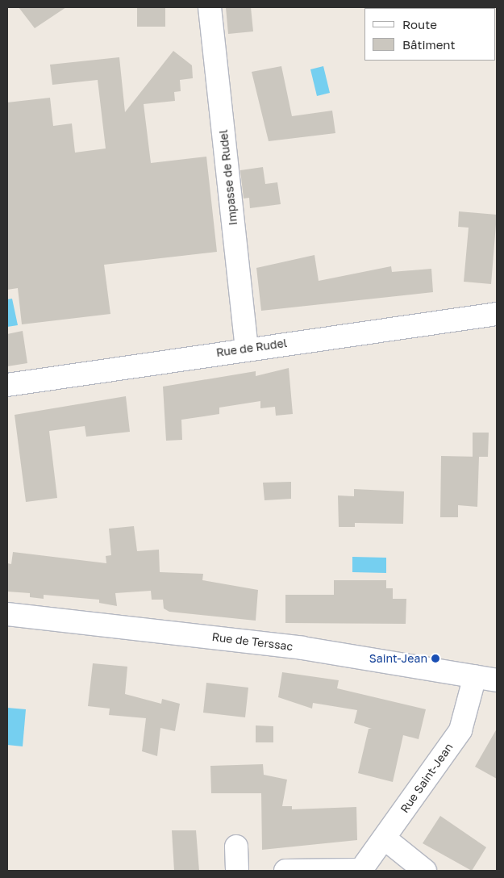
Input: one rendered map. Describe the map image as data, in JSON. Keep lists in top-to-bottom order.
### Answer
{
  "streets": {
    "street": [
      "Impasse de Rudel",
      "Rue de Rudel",
      "Rue de Terssac",
      "Rue Saint-Jean"
    ]
  },
  "crossings": [
    ["Impasse de Rudel", "Rue de Rudel"],
    ["Rue de Terssac", "Rue Saint-Jean"]
  ],
  "places": ["Saint-Jean"],
  "legend": ["Route", "Bâtiment"]
}
